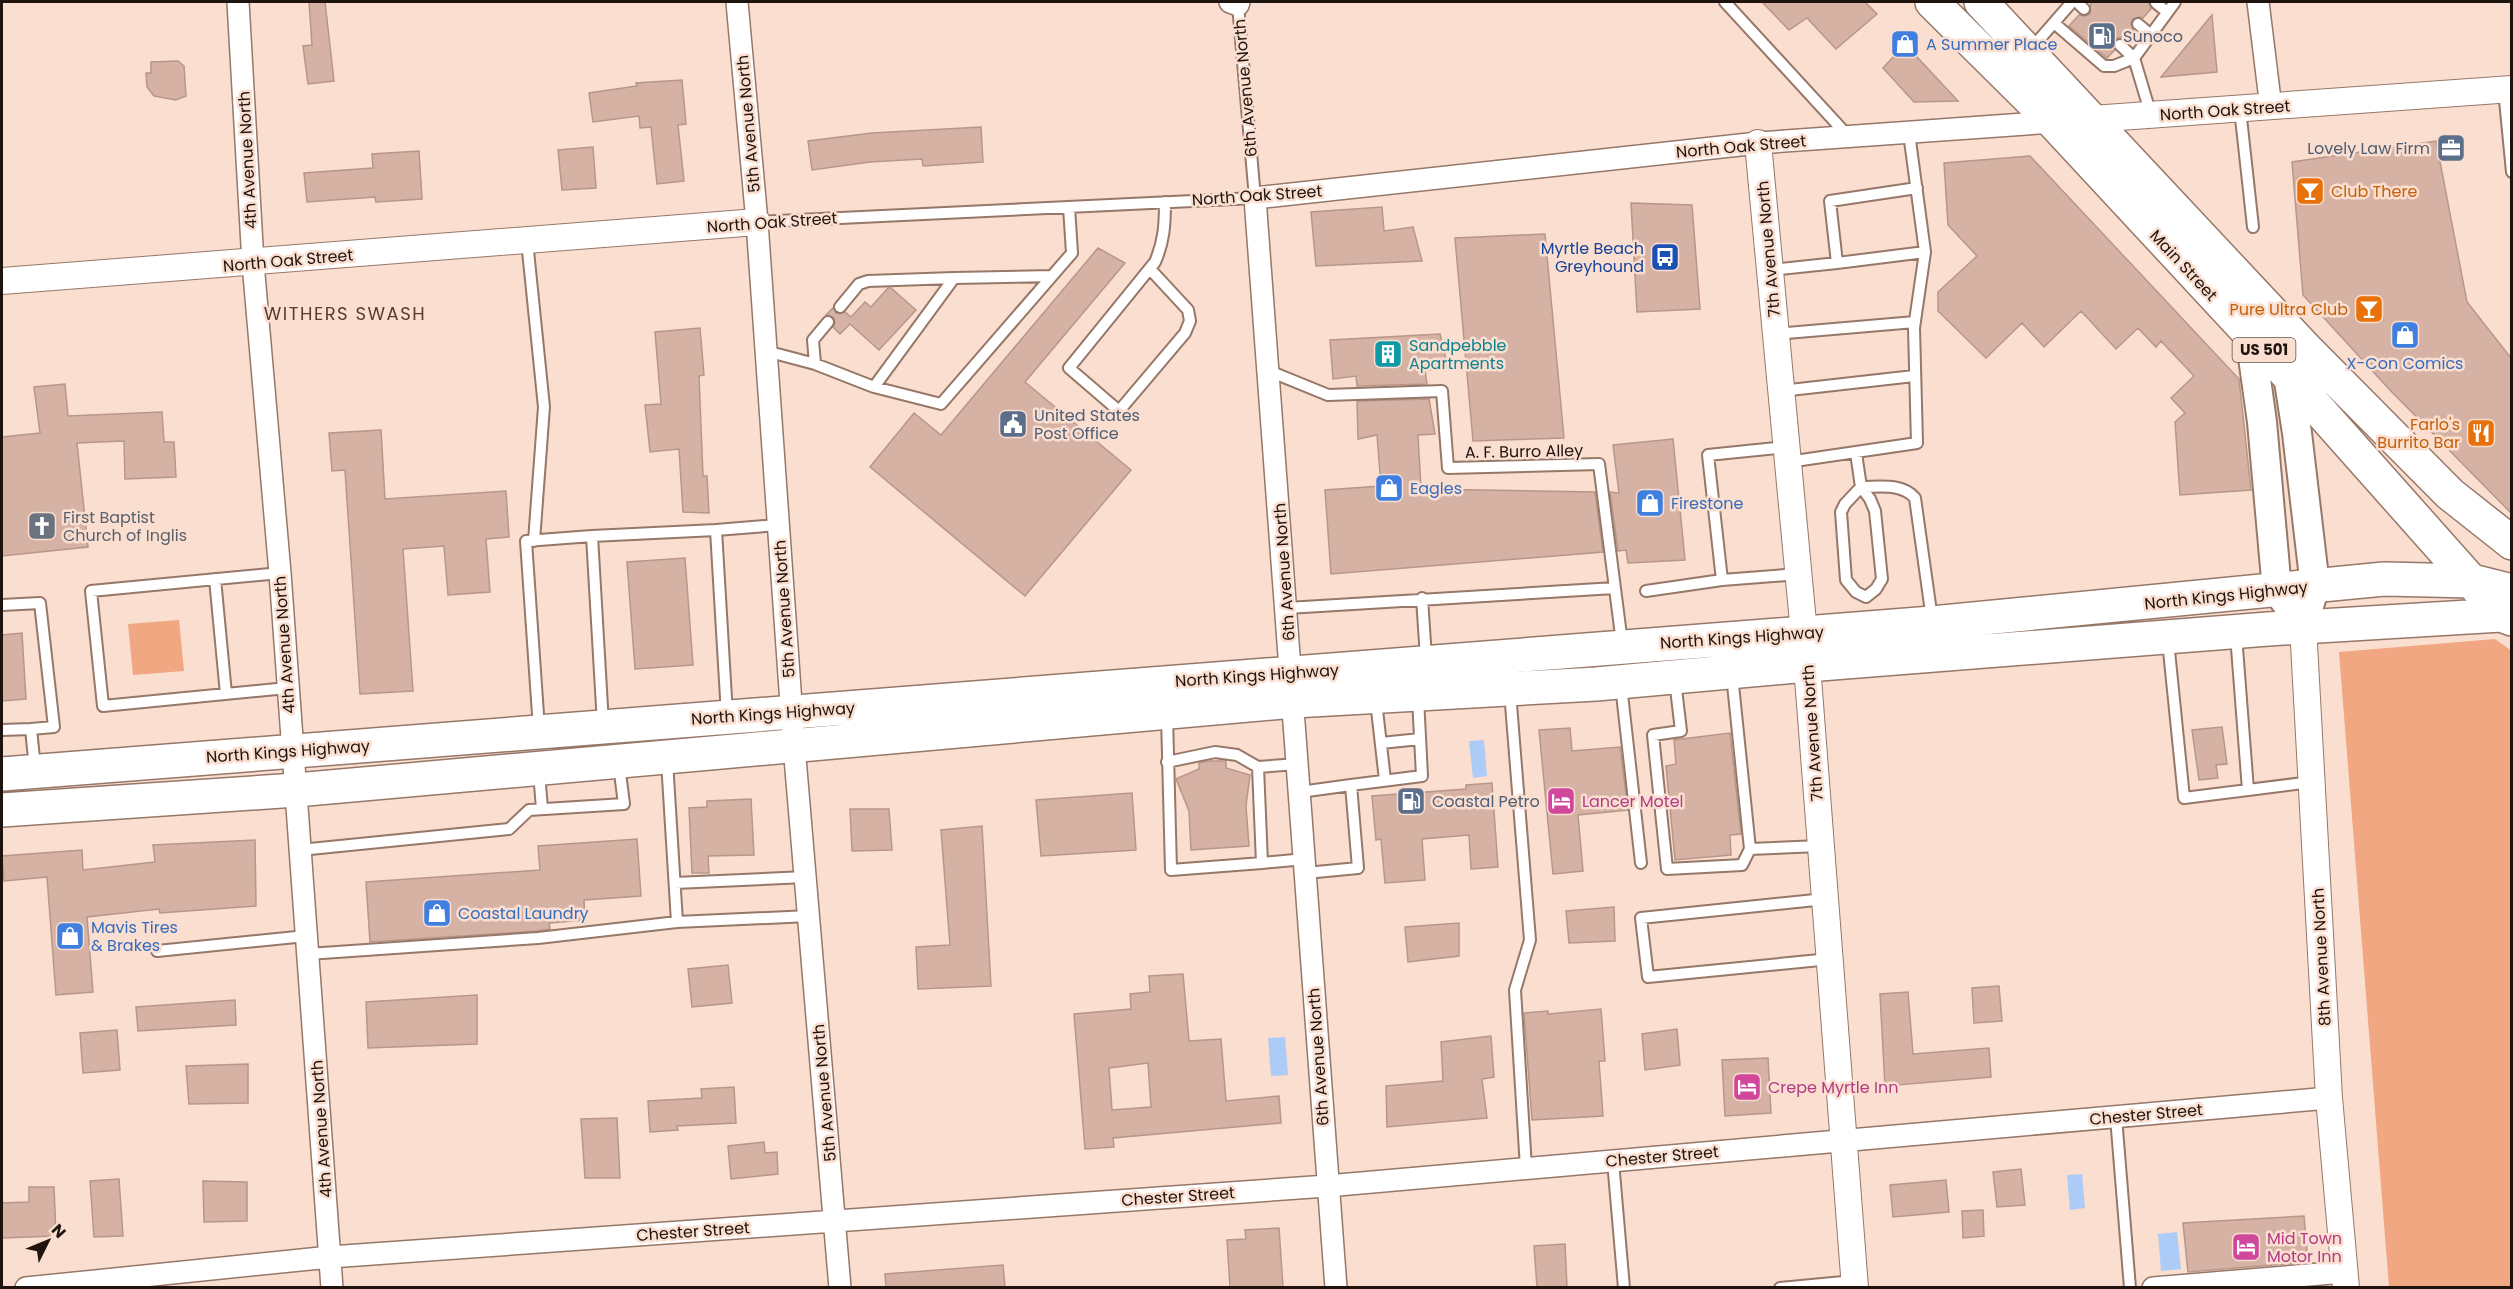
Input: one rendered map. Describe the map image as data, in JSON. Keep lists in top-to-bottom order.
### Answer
{
  "streets": {
    "main road": ["Main Street", "US 501", "North Kings Highway"],
    "street": [
      "6th Avenue North",
      "North Oak Street",
      "5th Avenue North",
      "4th Avenue North",
      "7th Avenue North",
      "8th Avenue North",
      "Chester Street"
    ],
    "lane": ["A. F. Burro Alley"]
  },
  "crossings": [
    ["6th Avenue North", "North Oak Street"],
    ["6th Avenue North", "A. F. Burro Alley"],
    ["6th Avenue North", "North Kings Highway"],
    ["6th Avenue North", "Chester Street"],
    ["North Oak Street", "5th Avenue North"],
    ["North Oak Street", "4th Avenue North"],
    ["North Oak Street", "7th Avenue North"],
    ["North Oak Street", "Main Street"],
    ["5th Avenue North", "North Kings Highway"],
    ["5th Avenue North", "Chester Street"],
    ["4th Avenue North", "North Kings Highway"],
    ["4th Avenue North", "Chester Street"],
    ["7th Avenue North", "North Kings Highway"],
    ["7th Avenue North", "Chester Street"],
    ["Main Street", "North Kings Highway"],
    ["A. F. Burro Alley", "North Kings Highway"],
    ["North Kings Highway", "8th Avenue North"],
    ["8th Avenue North", "Chester Street"]
  ],
  "districts": ["WITHERS SWASH"],
  "places": {
    "fuel station": ["Sunoco", "Coastal Petro"],
    "shop": [
      "A Summer Place",
      "X-Con Comics",
      "Eagles",
      "Firestone",
      "Coastal Laundry",
      "Mavis Tires & Brakes"
    ],
    "office": ["Lovely Law Firm"],
    "bar": ["Club There", "Pure Ultra Club"],
    "bus stop": ["Myrtle Beach Greyhound"],
    "building": ["Sandpebble Apartments"],
    "public building": ["United States Post Office"],
    "restaurant": ["Farlo's Burrito Bar"],
    "church": ["First Baptist Church of Inglis"],
    "hotel": ["Lancer Motel", "Crepe Myrtle Inn", "Mid Town Motor Inn"]
  },
  "north": "top right"
}
